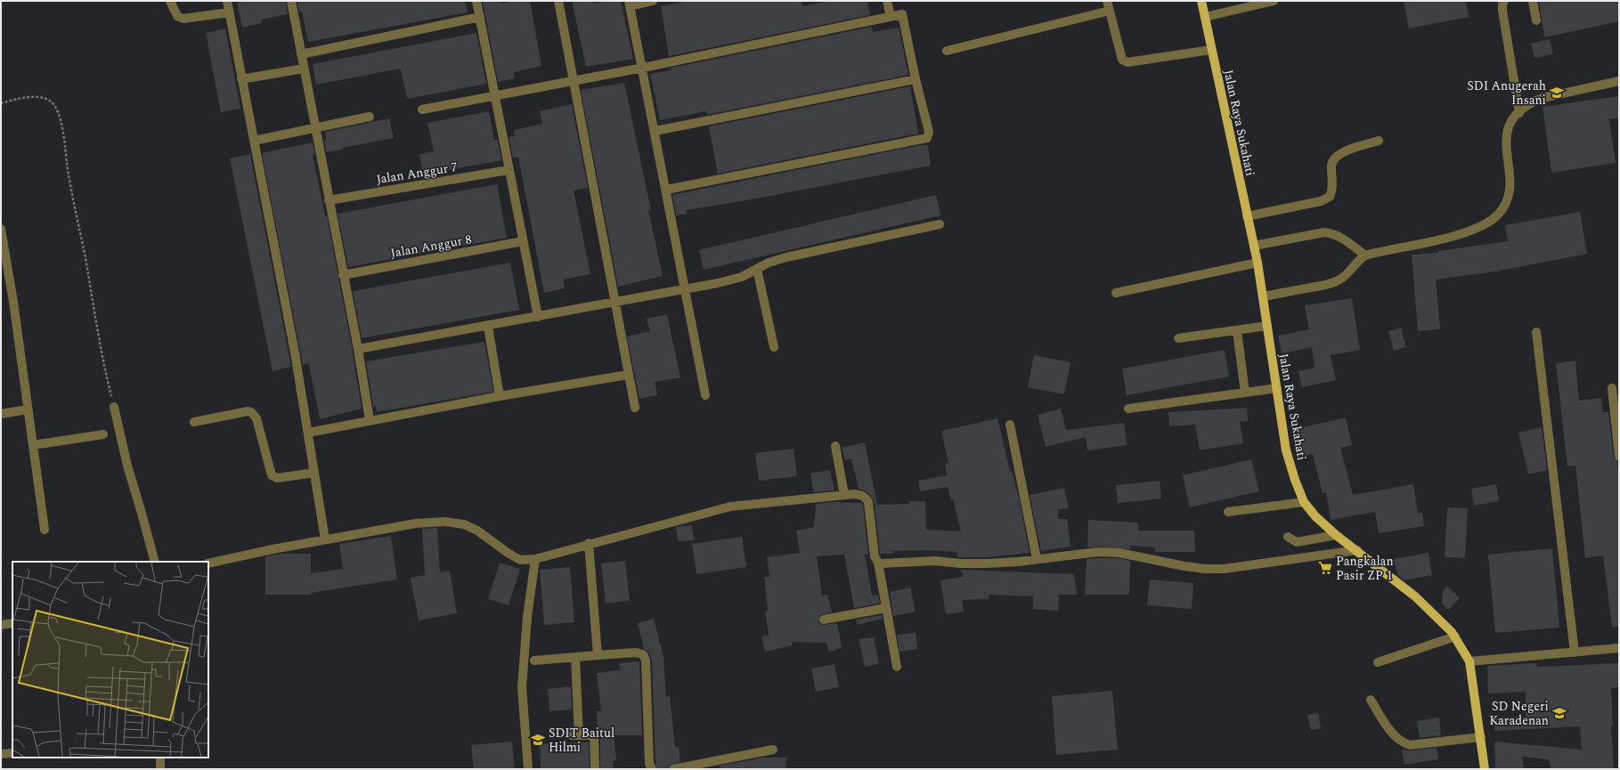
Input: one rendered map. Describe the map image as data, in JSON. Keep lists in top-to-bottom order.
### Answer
{
  "streets": {
    "main road": ["Jalan Raya Sukahati"],
    "street": ["Jalan Anggur 7", "Jalan Anggur 8"]
  },
  "places": {
    "school or university": ["SDI Anugerah Insani", "SD Negeri Karadenan", "SDIT Baitul Hilmi"],
    "supermarket": ["Pangkalan Pasir ZP 1"]
  }
}
